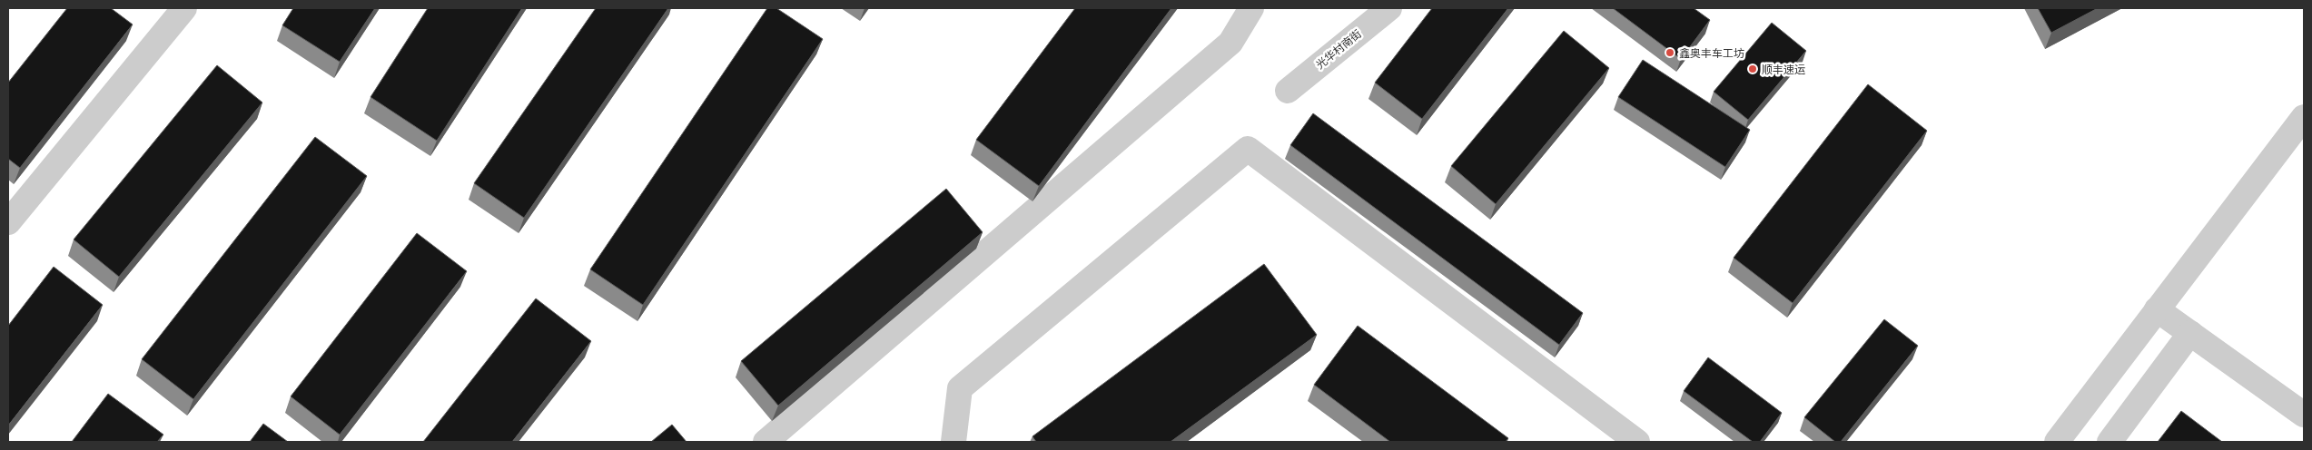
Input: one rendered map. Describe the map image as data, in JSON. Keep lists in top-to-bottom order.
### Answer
{
  "streets": {
    "street": ["光华村南街"]
  },
  "places": ["鑫奥丰车工坊", "顺丰速运"]
}
